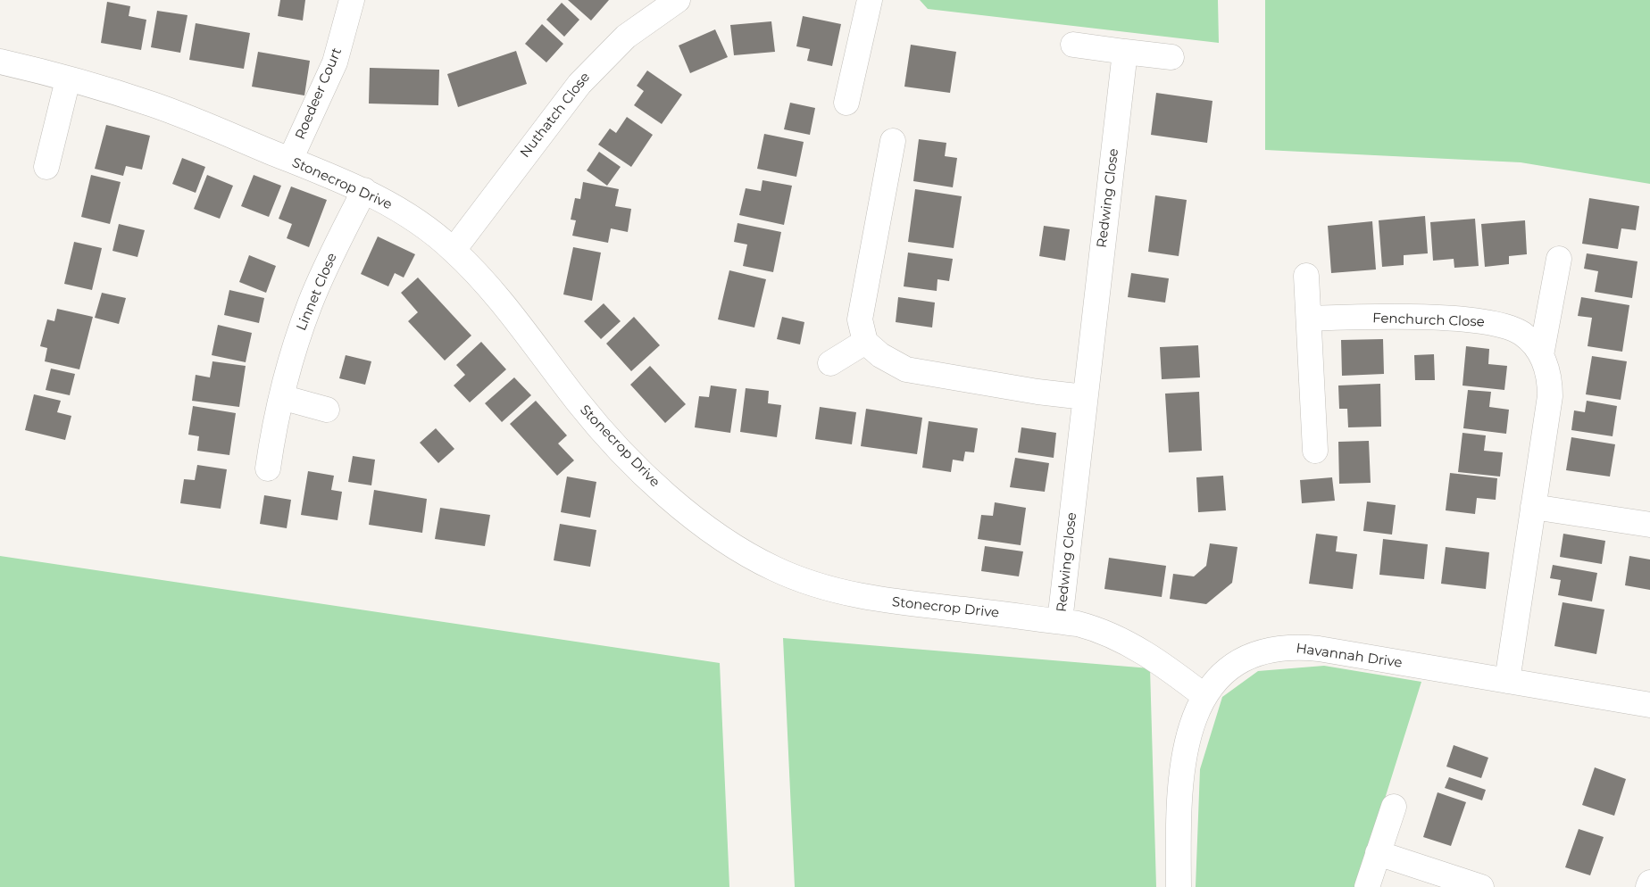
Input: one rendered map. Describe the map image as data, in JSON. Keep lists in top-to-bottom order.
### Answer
{
  "streets": {
    "street": [
      "Roedeer Court",
      "Nuthatch Close",
      "Stonecrop Drive",
      "Redwing Close",
      "Linnet Close",
      "Fenchurch Close",
      "Havannah Drive"
    ]
  },
  "crossings": [
    ["Roedeer Court", "Stonecrop Drive"],
    ["Nuthatch Close", "Stonecrop Drive"],
    ["Stonecrop Drive", "Redwing Close"],
    ["Stonecrop Drive", "Linnet Close"],
    ["Stonecrop Drive", "Havannah Drive"],
    ["Fenchurch Close", "Havannah Drive"]
  ]
}
